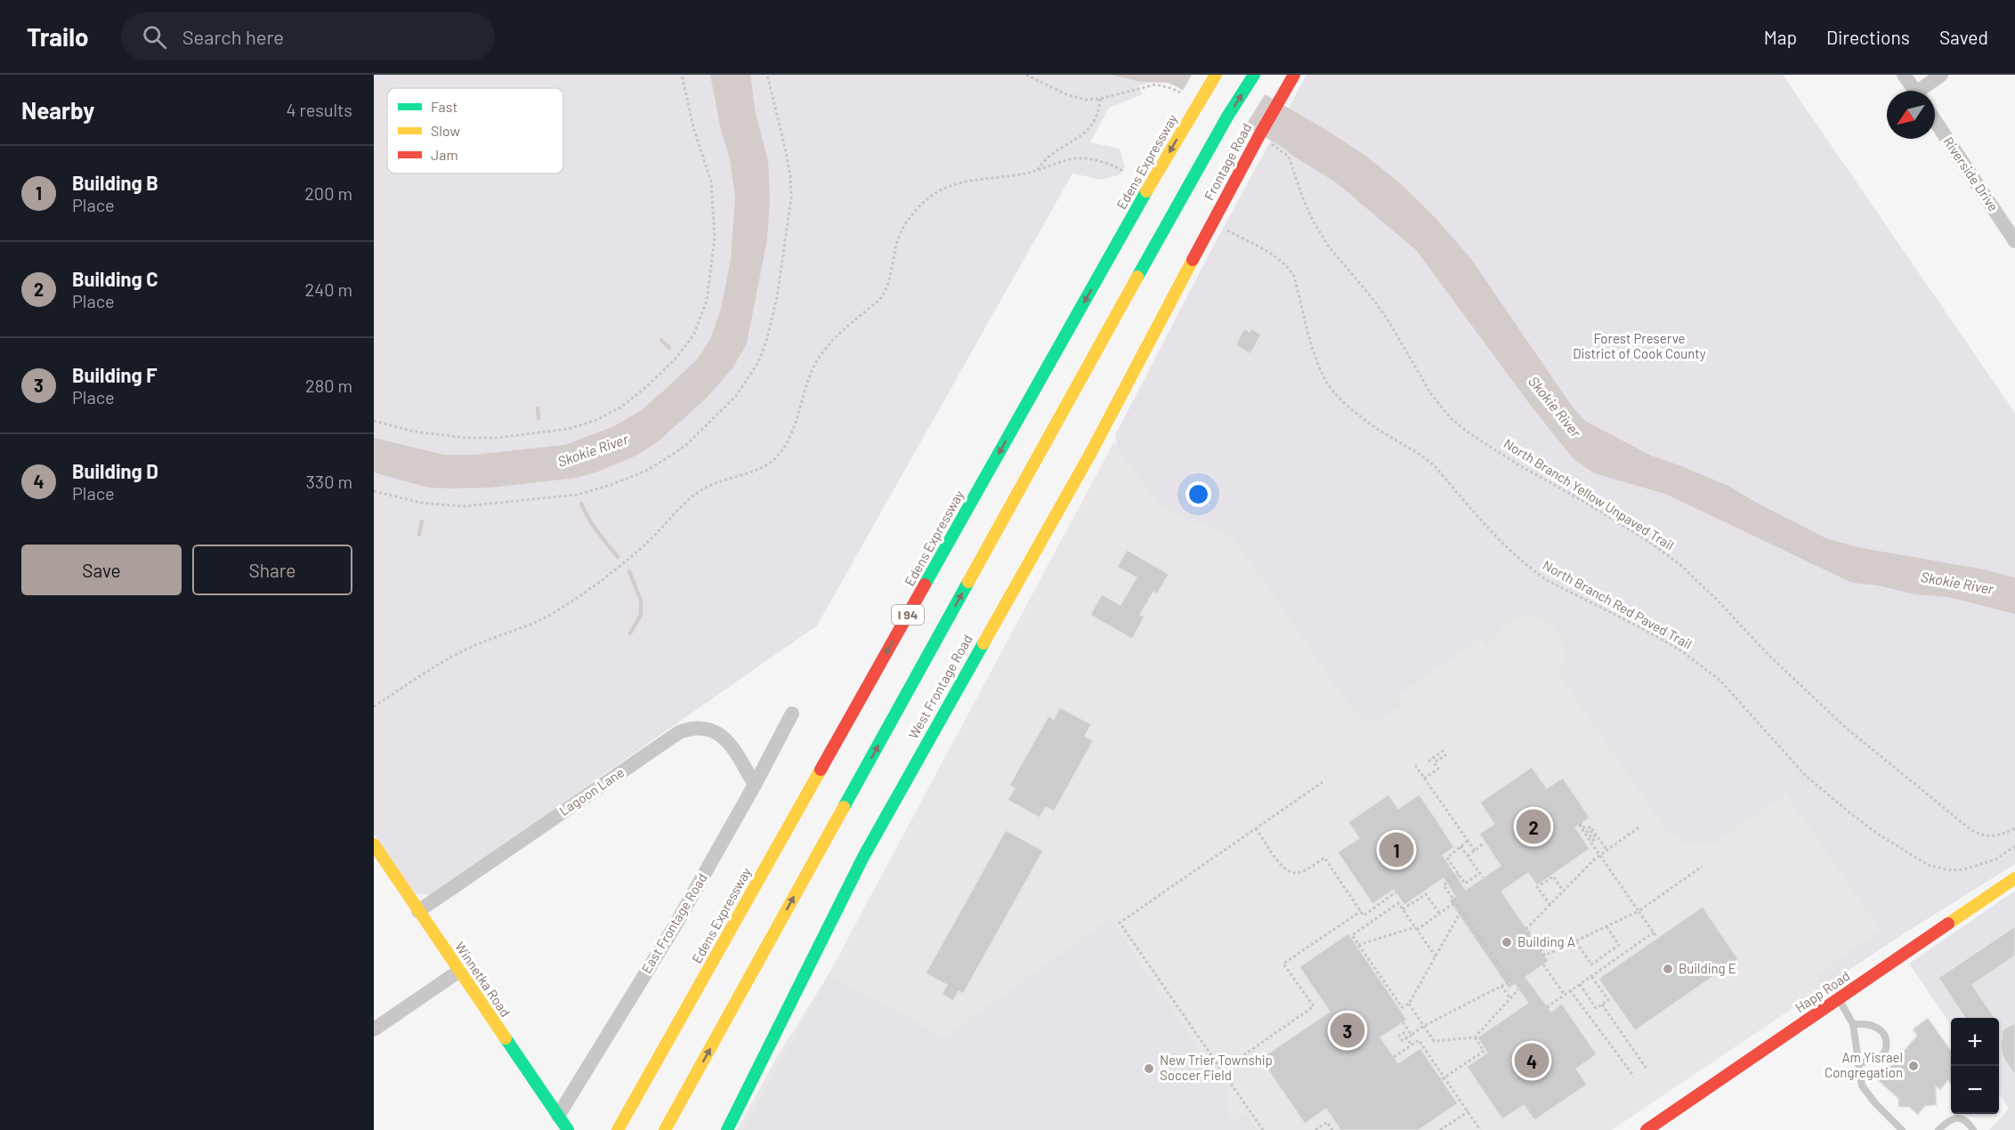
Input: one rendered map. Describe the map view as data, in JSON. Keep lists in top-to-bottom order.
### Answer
{
  "streets": {
    "main road": [
      "Edens Expressway",
      "Frontage Road",
      "I 94",
      "West Frontage Road",
      "East Frontage Road",
      "Winnetka Road",
      "Happ Road"
    ],
    "street": ["Riverside Drive", "Lagoon Lane"],
    "path": ["North Branch Yellow Unpaved Trail", "North Branch Red Paved Trail"]
  },
  "crossings": [
    ["Frontage Road", "West Frontage Road"],
    ["Lagoon Lane", "East Frontage Road"],
    ["Lagoon Lane", "Winnetka Road"],
    ["East Frontage Road", "Winnetka Road"]
  ],
  "water": ["Skokie River"],
  "parks": ["Forest Preserve District of Cook County"],
  "places": [
    "Building A",
    "Building E",
    "Am Yisrael Congregation",
    "New Trier Township Soccer Field"
  ],
  "legend": ["Fast", "Slow", "Jam"],
  "north": "bottom left",
  "page": {
    "header": "Trailo",
    "search": "Search here",
    "nav": ["Map", "Directions", "Saved"],
    "heading": ["Nearby", "4 results"],
    "list": [
      {
        "mark": "1",
        "name": "Building B",
        "note": "Place",
        "value": "200 m"
      },
      {
        "mark": "2",
        "name": "Building C",
        "note": "Place",
        "value": "240 m"
      },
      {
        "mark": "3",
        "name": "Building F",
        "note": "Place",
        "value": "280 m"
      },
      {
        "mark": "4",
        "name": "Building D",
        "note": "Place",
        "value": "330 m"
      }
    ],
    "buttons": ["Save", "Share"],
    "pins": [
      "2",
      "1",
      "3",
      "4"
    ],
    "map_buttons": ["+", "−"]
  }
}
